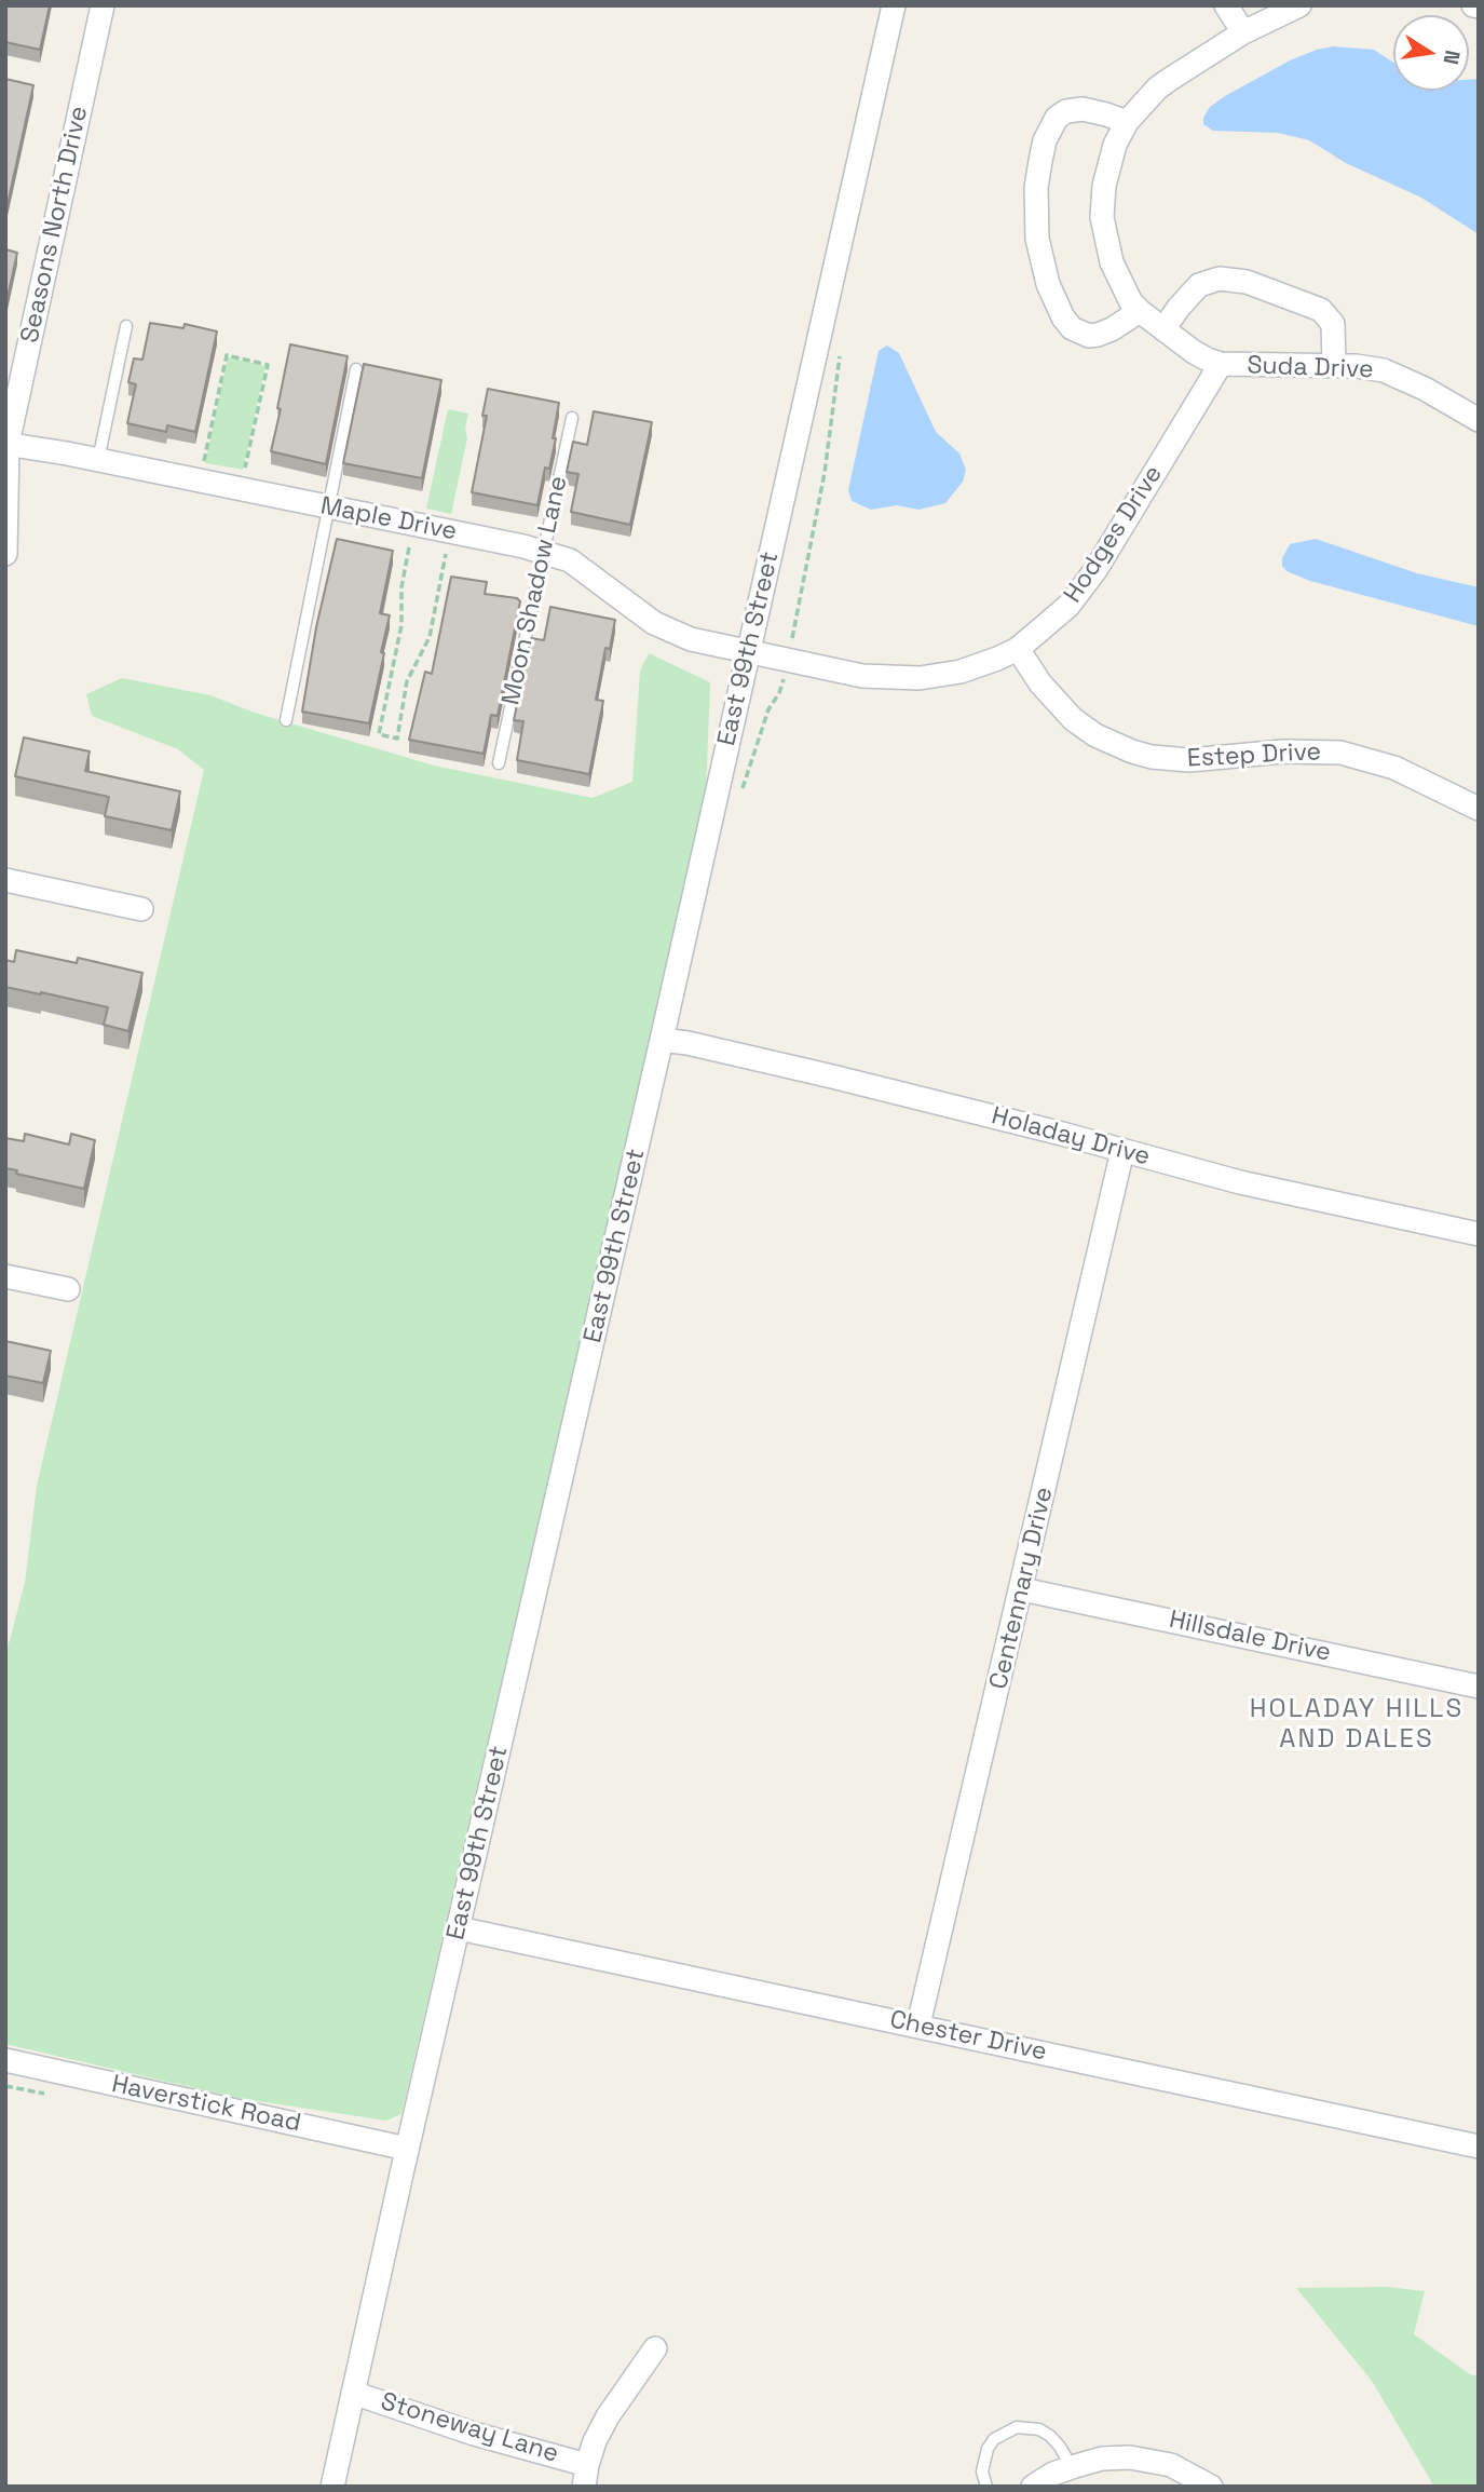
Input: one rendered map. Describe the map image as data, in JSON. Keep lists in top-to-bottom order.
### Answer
{
  "streets": {
    "street": [
      "Seasons North Drive",
      "Suda Drive",
      "Maple Drive",
      "Hodges Drive",
      "East 99th Street",
      "Estep Drive",
      "Holaday Drive",
      "Centennary Drive",
      "Hillsdale Drive",
      "Chester Drive",
      "Haverstick Road",
      "Stoneway Lane"
    ],
    "lane": ["Moon Shadow Lane"]
  },
  "crossings": [
    ["Seasons North Drive", "Maple Drive"],
    ["Suda Drive", "Hodges Drive"],
    ["Maple Drive", "Hodges Drive"],
    ["Maple Drive", "Moon Shadow Lane"],
    ["Maple Drive", "East 99th Street"],
    ["Hodges Drive", "East 99th Street"],
    ["Hodges Drive", "Estep Drive"],
    ["East 99th Street", "Holaday Drive"],
    ["East 99th Street", "Chester Drive"],
    ["East 99th Street", "Haverstick Road"],
    ["East 99th Street", "Stoneway Lane"],
    ["Holaday Drive", "Centennary Drive"],
    ["Centennary Drive", "Hillsdale Drive"],
    ["Centennary Drive", "Chester Drive"]
  ],
  "districts": ["HOLADAY HILLS AND DALES"],
  "north": "right"
}
